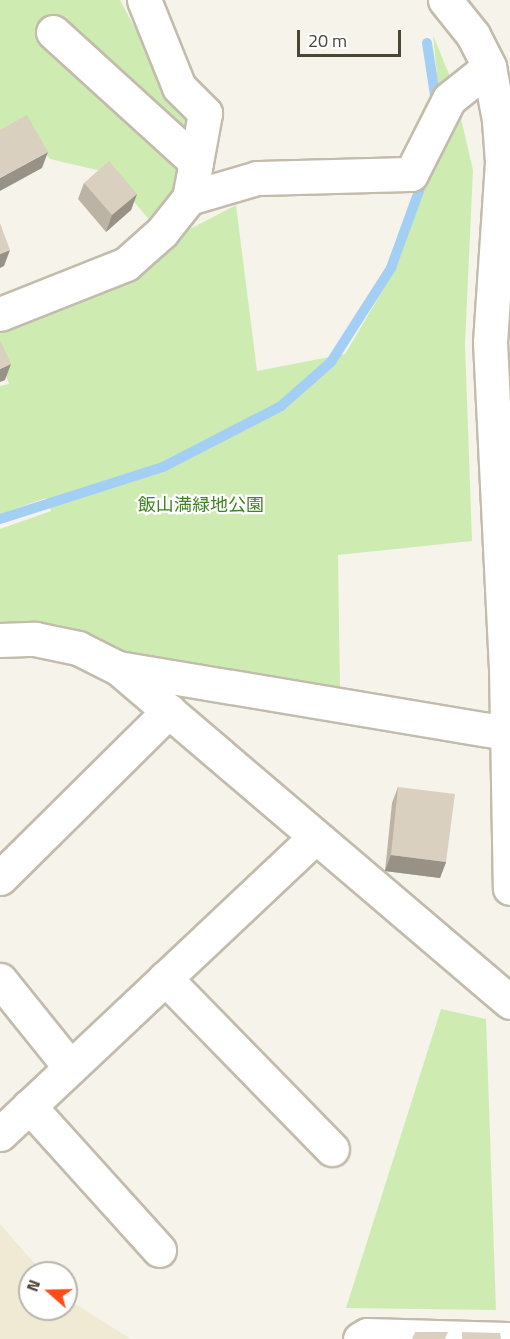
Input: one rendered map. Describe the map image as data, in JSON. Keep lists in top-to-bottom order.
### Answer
{
  "parks": ["飯山満緑地公園"],
  "scale_bar": "20 m",
  "north": "left"
}
